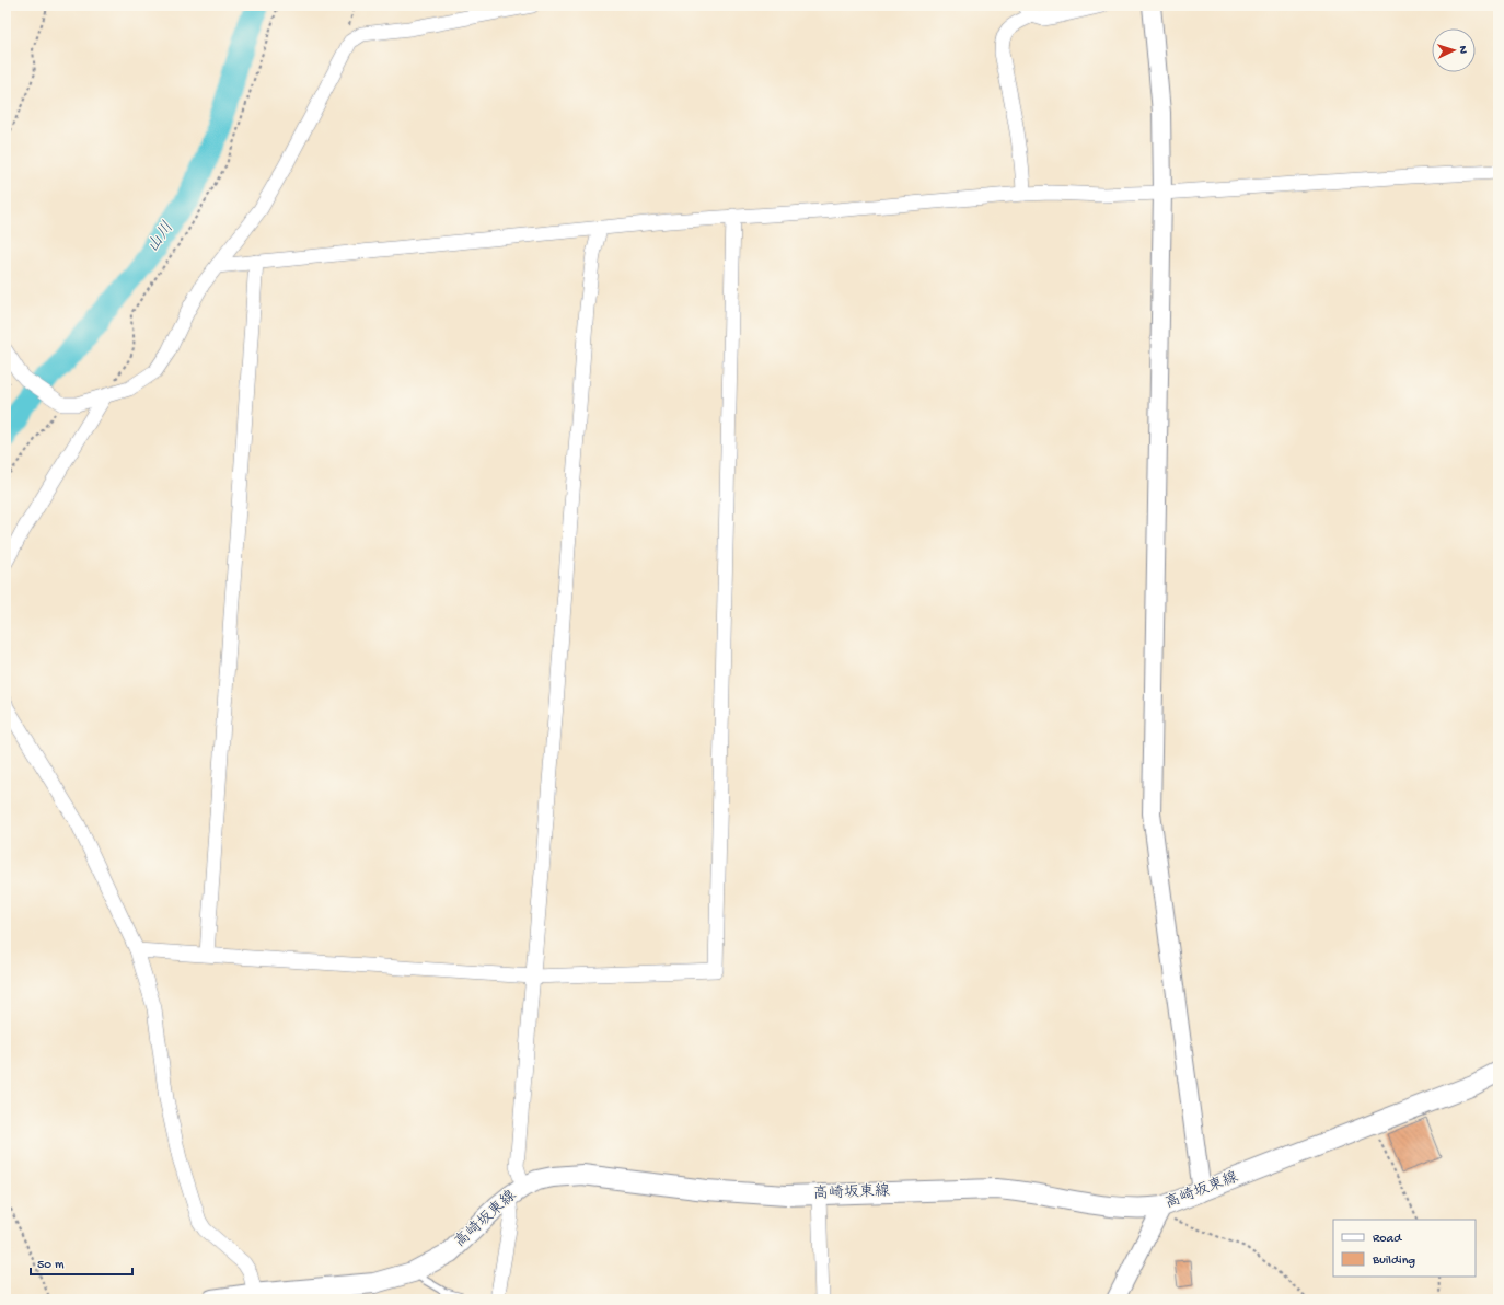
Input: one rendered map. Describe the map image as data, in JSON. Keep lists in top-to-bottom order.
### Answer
{
  "streets": {
    "main road": ["高崎坂東線"]
  },
  "water": ["山川"],
  "legend": ["Road", "Building"],
  "scale_bar": "50 m",
  "north": "right"
}
